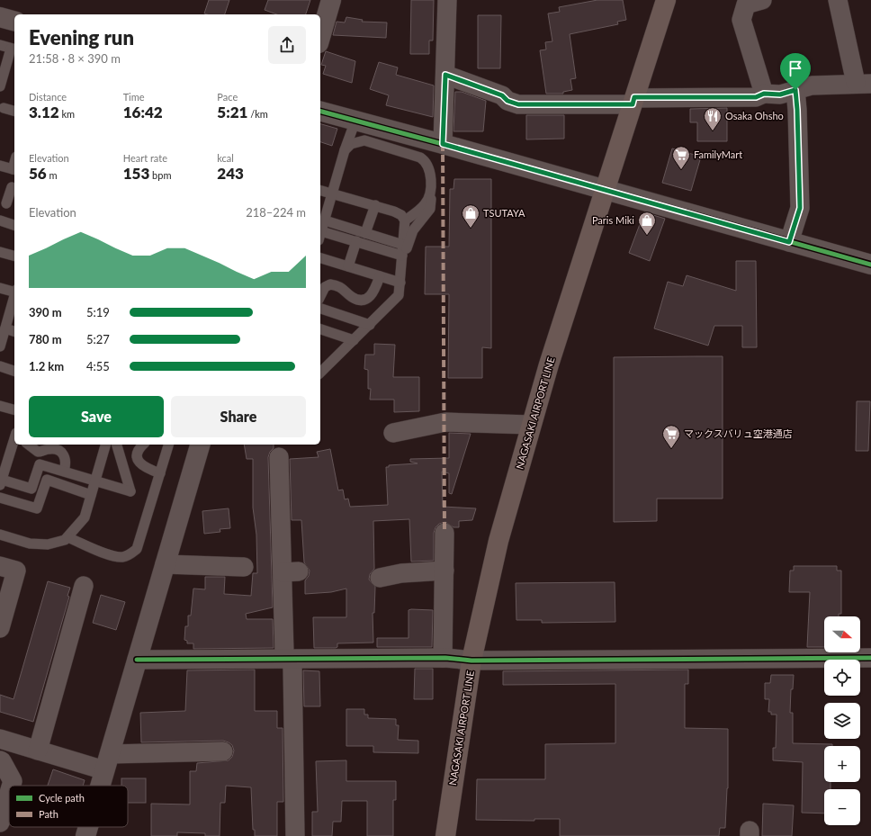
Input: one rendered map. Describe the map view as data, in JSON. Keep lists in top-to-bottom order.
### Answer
{
  "streets": {
    "main road": ["NAGASAKI AIRPORT LINE"]
  },
  "places": {
    "restaurant": ["Osaka Ohsho"],
    "supermarket": ["FamilyMart", "マックスバリュ空港通店"],
    "shop": ["TSUTAYA", "Paris Miki"]
  },
  "legend": ["Cycle path", "Path"],
  "north": "right",
  "page": {
    "heading": ["Evening run", "21:58 · 8 × 390 m"],
    "stats": [
      ["Distance", "3.12 km"],
      ["Time", "16:42"],
      ["Pace", "5:21 /km"],
      ["Elevation", "56 m"],
      ["Heart rate", "153 bpm"],
      ["kcal", "243"]
    ],
    "chart": ["Elevation", "218–224 m"],
    "list": [
      {
        "name": "390 m",
        "note": "5:19"
      },
      {
        "name": "780 m",
        "note": "5:27"
      },
      {
        "name": "1.2 km",
        "note": "4:55"
      }
    ],
    "buttons": ["Save", "Share"],
    "map_buttons": ["+", "−"]
  }
}
